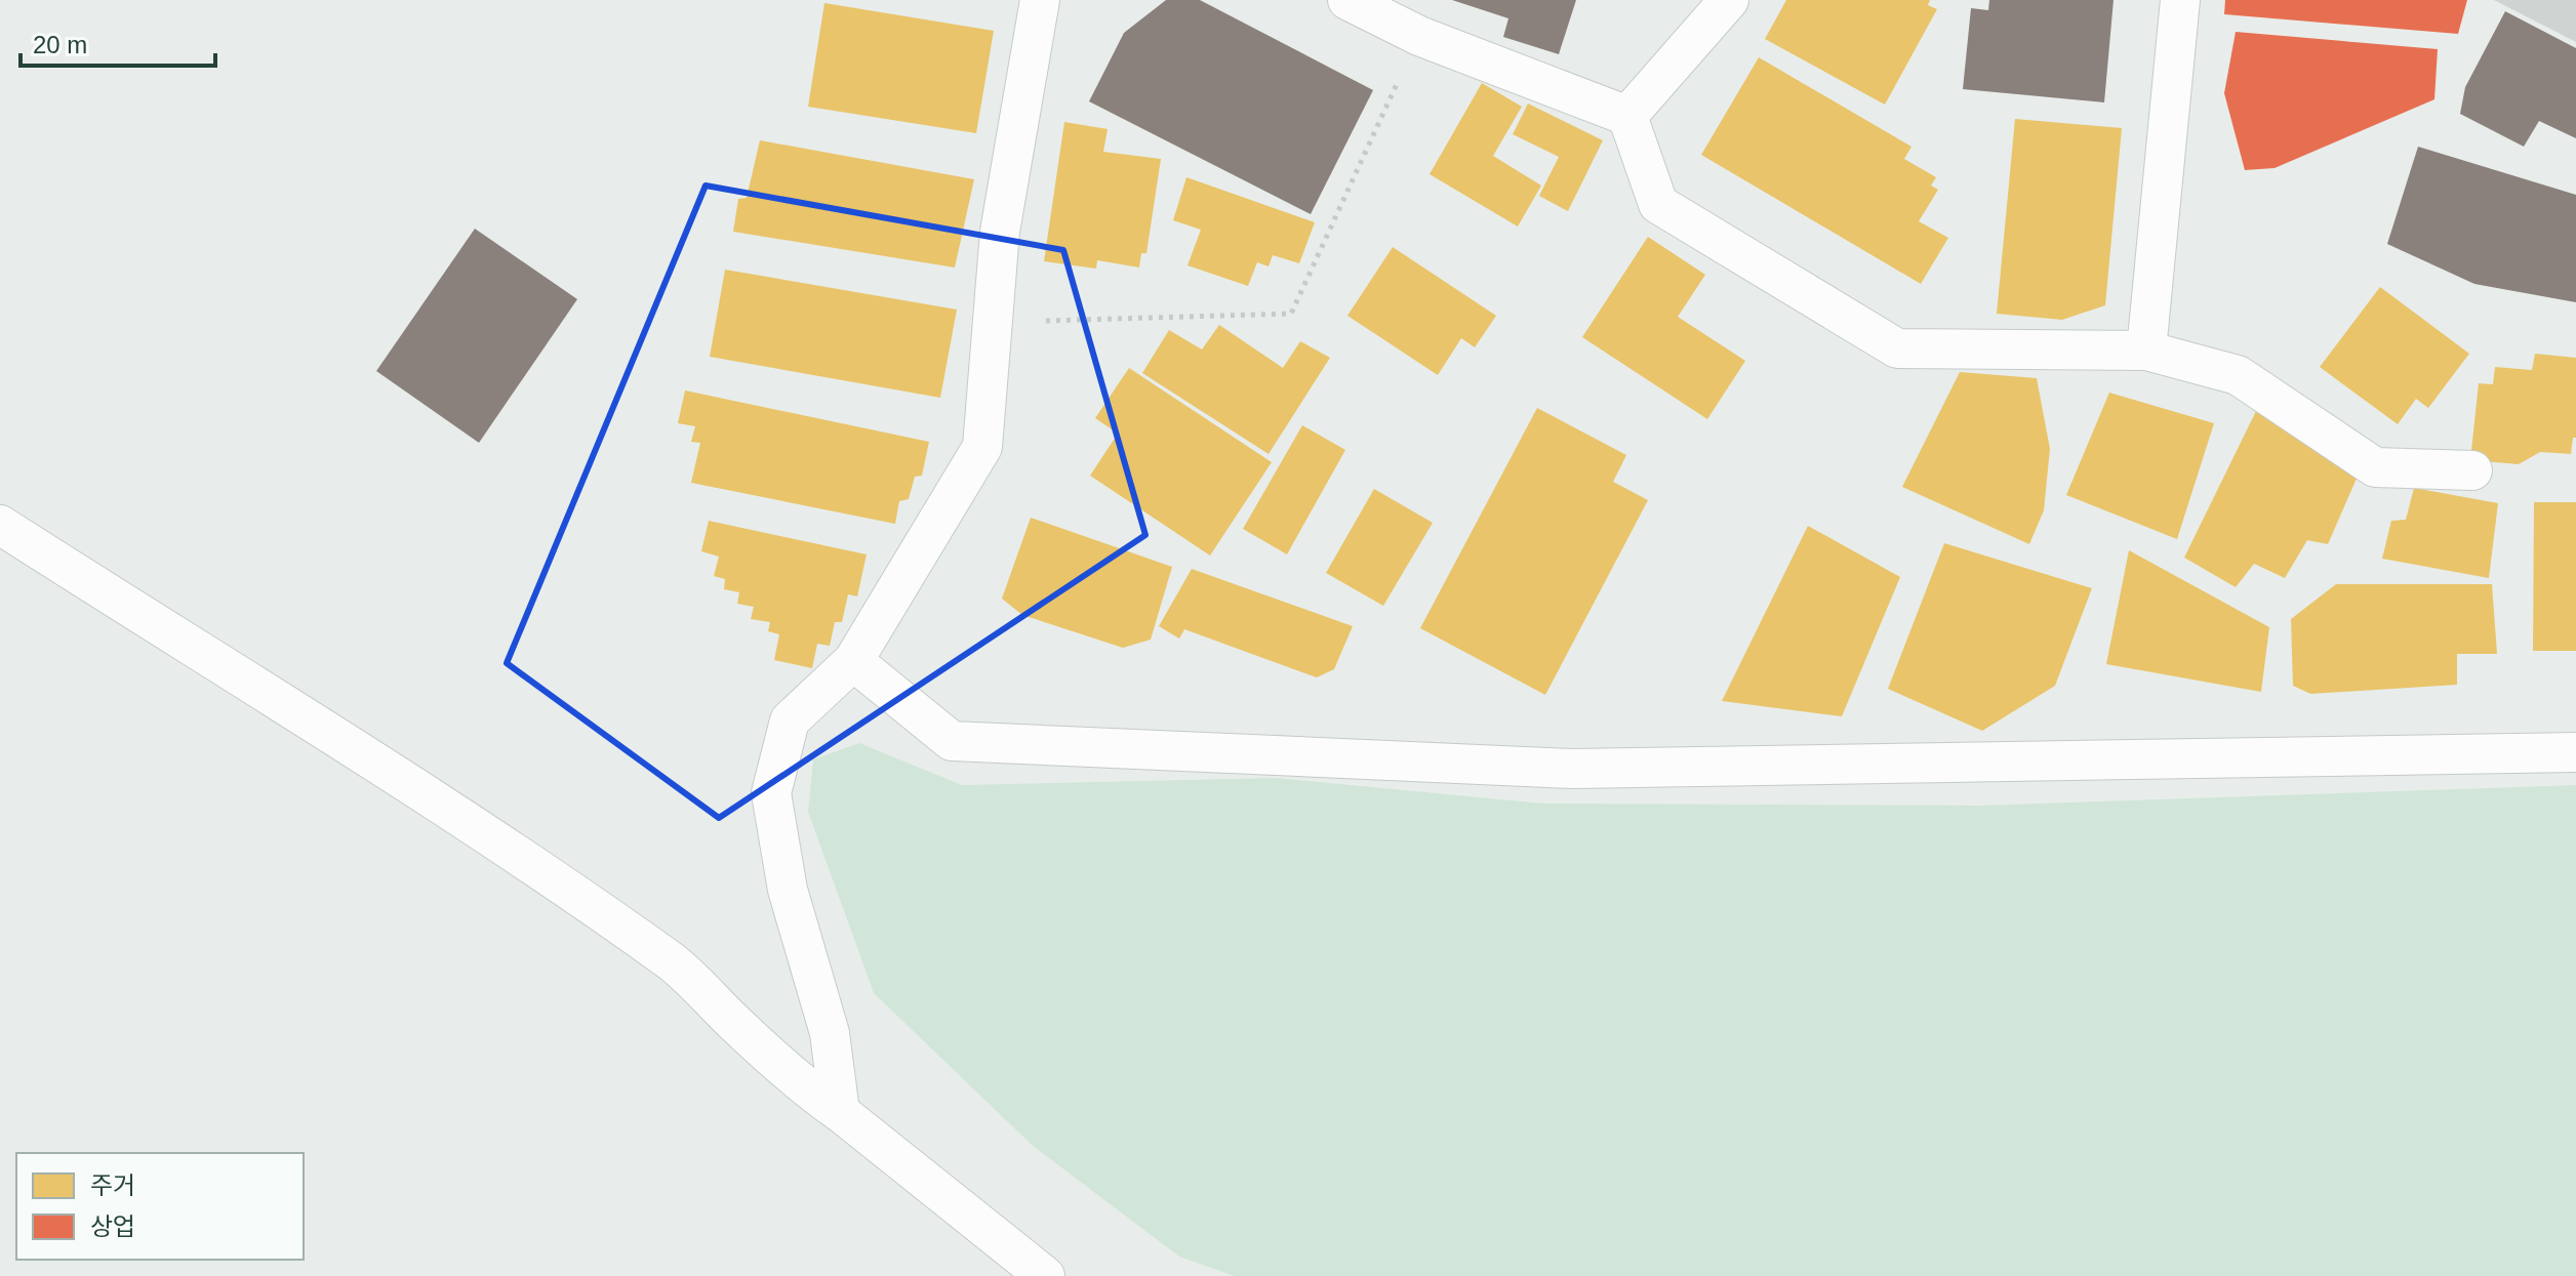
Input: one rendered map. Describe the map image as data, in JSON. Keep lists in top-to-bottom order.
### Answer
{
  "legend": ["주거", "상업"],
  "scale_bar": "20 m"
}
